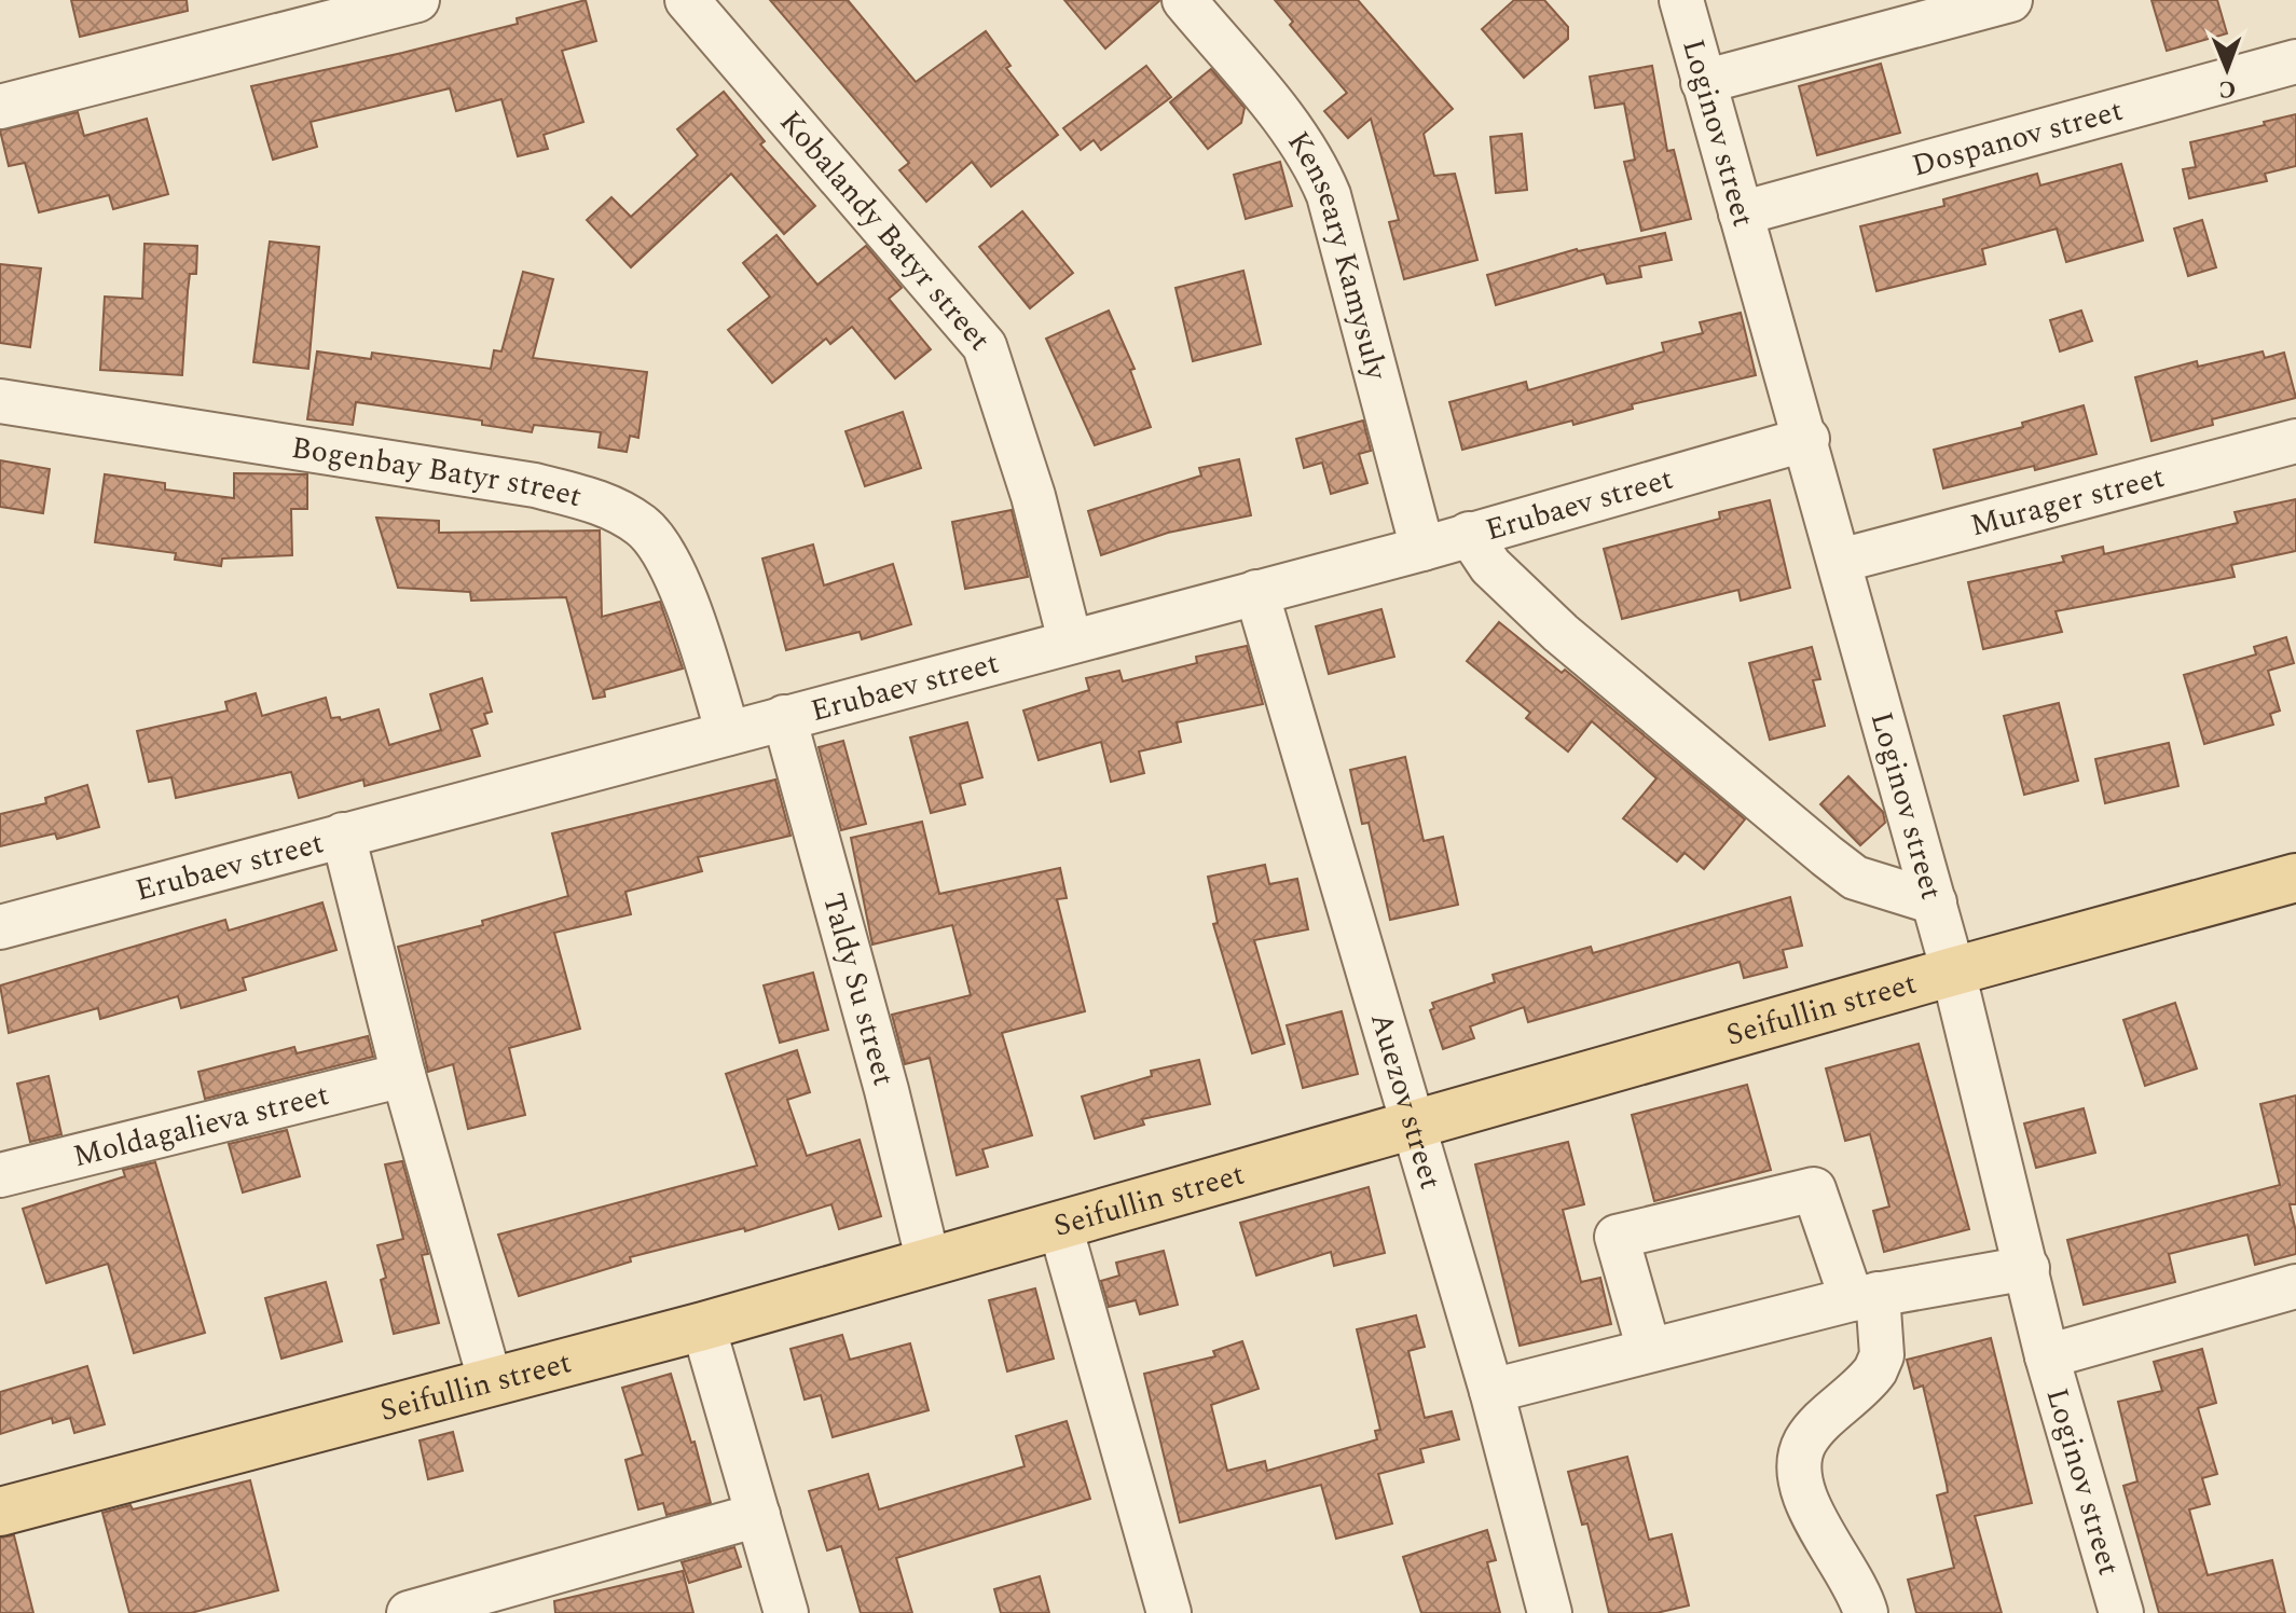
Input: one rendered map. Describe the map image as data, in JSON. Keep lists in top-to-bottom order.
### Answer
{
  "streets": {
    "main road": ["Seifullin street"],
    "street": [
      "Loginov street",
      "Dospanov street",
      "Kobalandy Batyr street",
      "Kenseary Kamysuly",
      "Bogenbay Batyr street",
      "Murager street",
      "Erubaev street",
      "Taldy Su street",
      "Auezov street",
      "Moldagalieva street"
    ]
  },
  "crossings": [
    ["Loginov street", "Dospanov street"],
    ["Loginov street", "Murager street"],
    ["Loginov street", "Erubaev street"],
    ["Loginov street", "Seifullin street"],
    ["Kobalandy Batyr street", "Erubaev street"],
    ["Kenseary Kamysuly", "Erubaev street"],
    ["Bogenbay Batyr street", "Erubaev street"],
    ["Erubaev street", "Taldy Su street"],
    ["Erubaev street", "Auezov street"],
    ["Taldy Su street", "Seifullin street"],
    ["Seifullin street", "Auezov street"]
  ],
  "north": "bottom"
}
